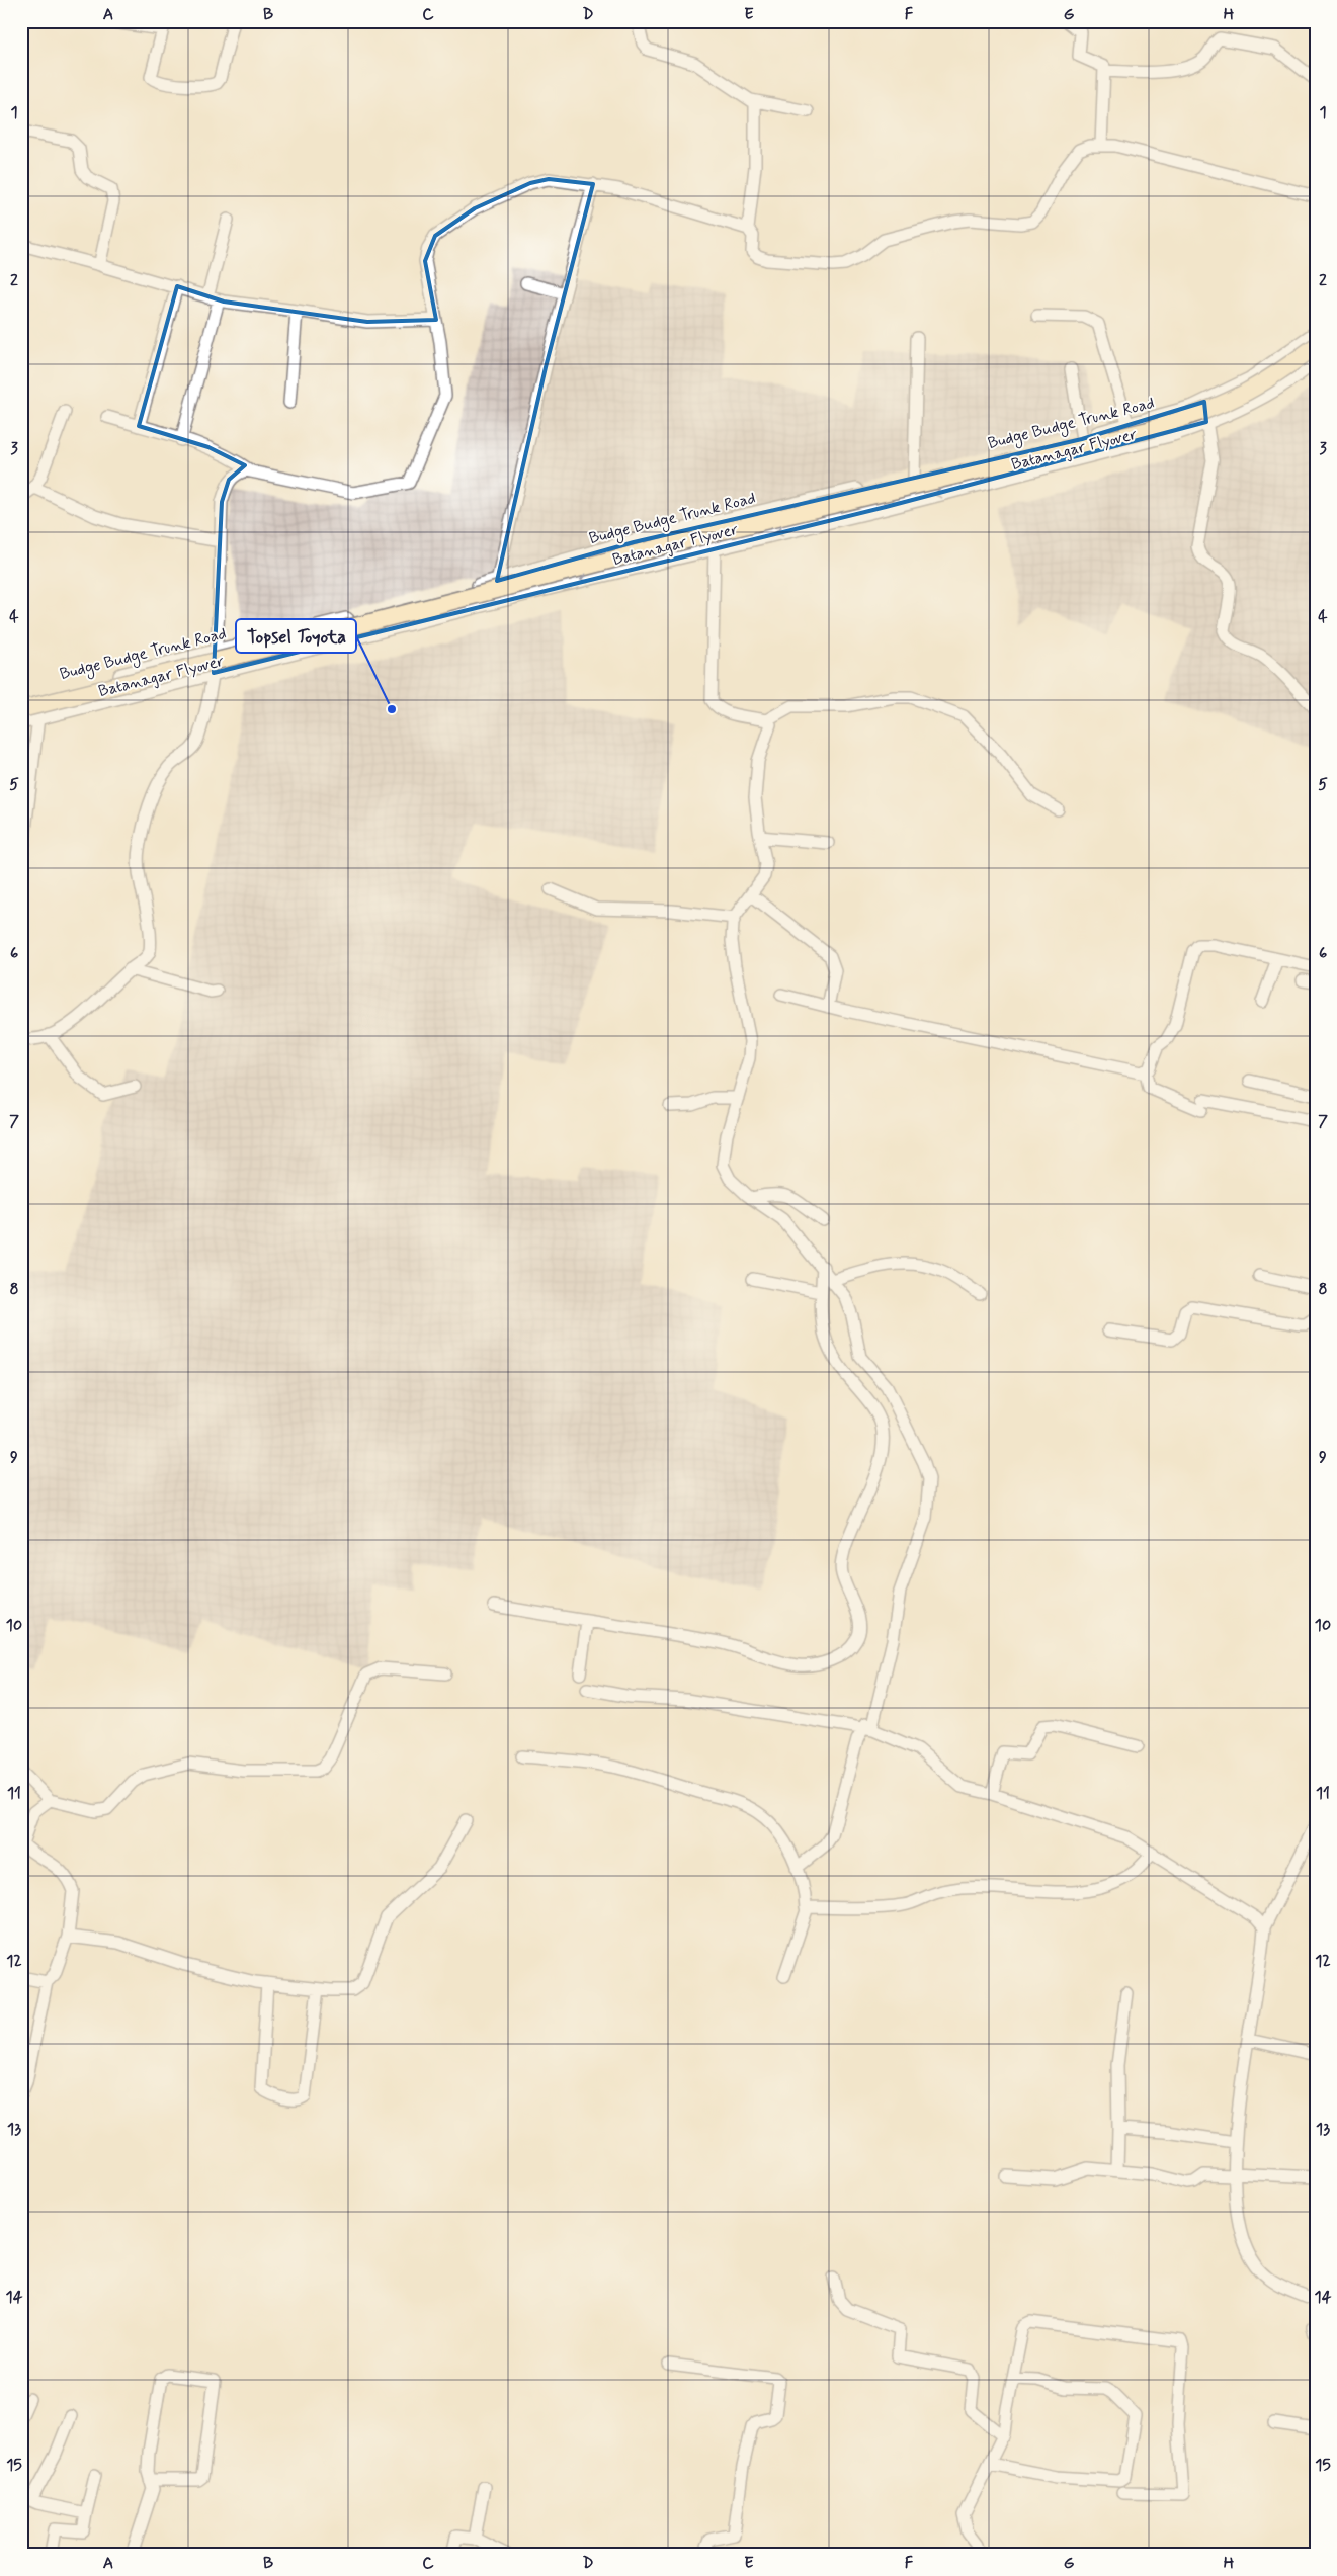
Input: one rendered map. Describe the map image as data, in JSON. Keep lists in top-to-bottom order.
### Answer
{
  "streets": {
    "main road": ["Batanagar Flyover"],
    "street": ["Budge Budge Trunk Road"]
  },
  "places": ["Topsel Toyota"],
  "grid": {
    "columns": [
      "A",
      "B",
      "C",
      "D",
      "E",
      "F",
      "G",
      "H"
    ],
    "rows": [
      "1",
      "2",
      "3",
      "4",
      "5",
      "6",
      "7",
      "8",
      "9",
      "10",
      "11",
      "12",
      "13",
      "14",
      "15"
    ]
  }
}
